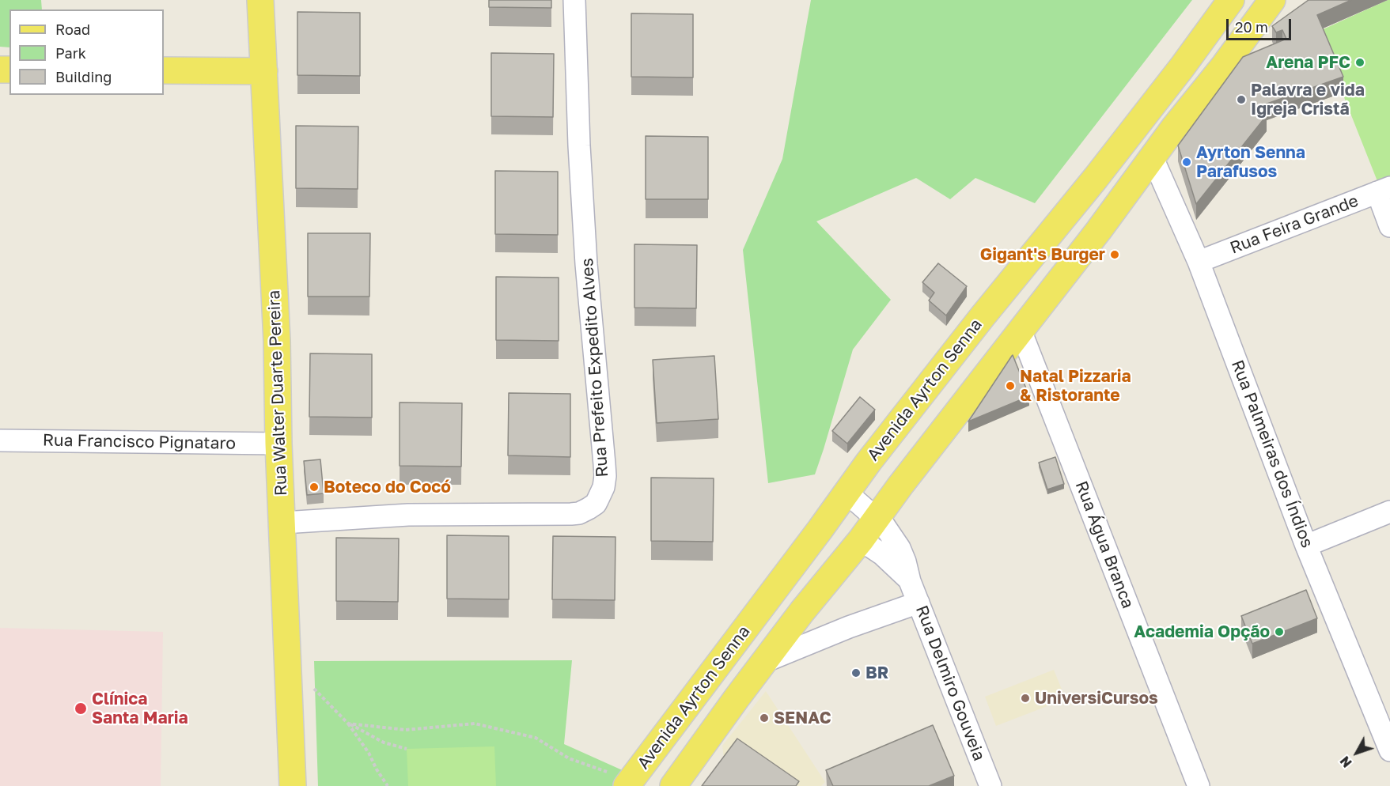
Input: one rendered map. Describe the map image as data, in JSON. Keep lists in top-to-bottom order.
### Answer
{
  "streets": {
    "main road": ["Avenida Ayrton Senna", "Rua Walter Duarte Pereira"],
    "street": [
      "Rua Feira Grande",
      "Rua Prefeito Expedito Alves",
      "Rua Francisco Pignataro",
      "Rua Palmeiras dos Índios",
      "Rua Água Branca",
      "Rua Delmiro Gouveia"
    ]
  },
  "crossings": [
    ["Rua Feira Grande", "Rua Palmeiras dos Índios"],
    ["Rua Prefeito Expedito Alves", "Rua Walter Duarte Pereira"],
    ["Avenida Ayrton Senna", "Rua Palmeiras dos Índios"],
    ["Avenida Ayrton Senna", "Rua Água Branca"],
    ["Avenida Ayrton Senna", "Rua Delmiro Gouveia"],
    ["Rua Walter Duarte Pereira", "Rua Francisco Pignataro"]
  ],
  "places": [
    "Arena PFC",
    "Palavra e vida Igreja Cristã",
    "Ayrton Senna Parafusos",
    "Gigant's Burger",
    "Natal Pizzaria & Ristorante",
    "Boteco do Cocó",
    "Academia Opção",
    "BR",
    "UniversiCursos",
    "Clínica Santa Maria",
    "SENAC"
  ],
  "legend": ["Road", "Park", "Building"],
  "scale_bar": "20 m",
  "north": "bottom left"
}
